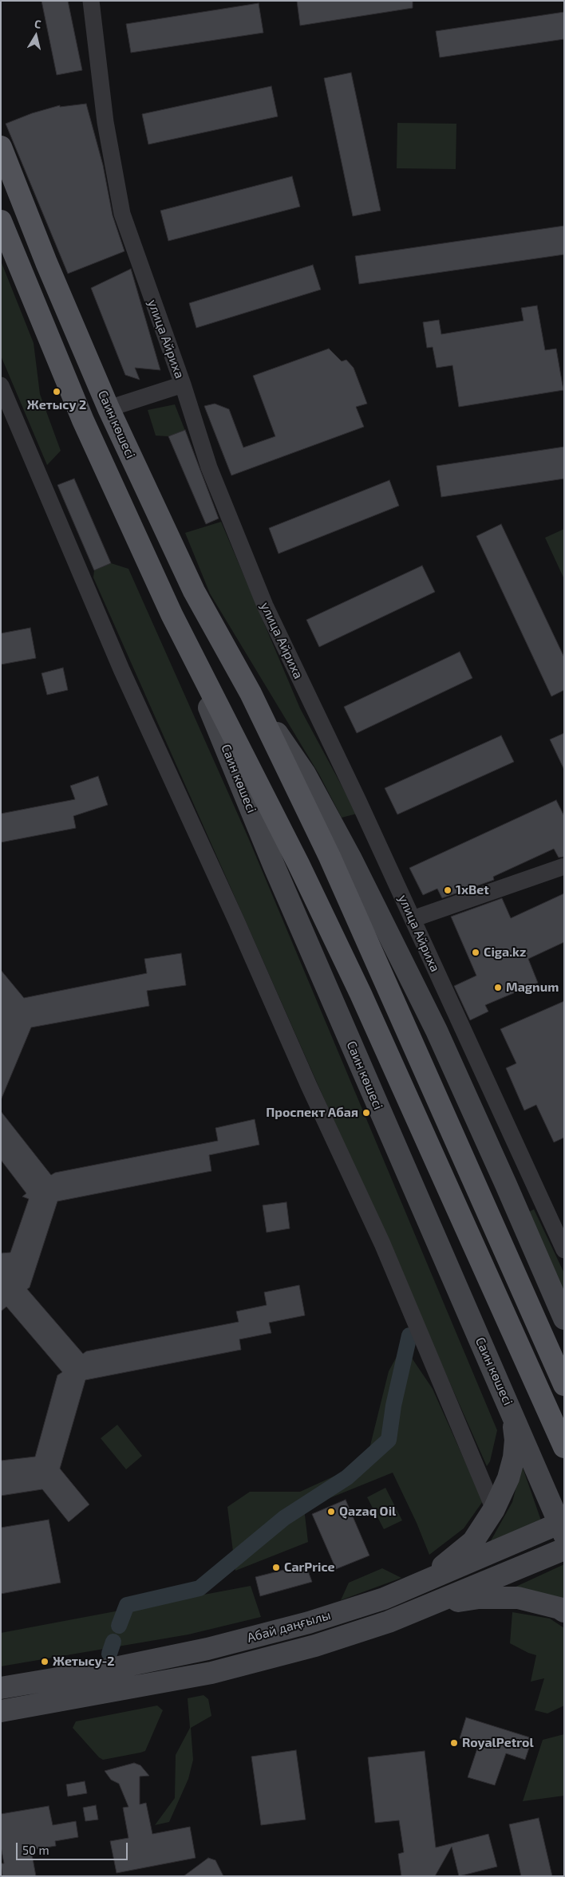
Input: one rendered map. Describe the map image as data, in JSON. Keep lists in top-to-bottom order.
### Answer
{
  "streets": {
    "main road": ["Саин көшесі", "Абай даңғылы"],
    "street": ["улица Айриха"]
  },
  "crossings": [
    ["Саин көшесі", "Абай даңғылы"]
  ],
  "places": [
    "Жетысу 2",
    "1xBet",
    "Ciga.kz",
    "Magnum",
    "Проспект Абая",
    "Qazaq Oil",
    "CarPrice",
    "Жетысу-2",
    "RoyalPetrol"
  ],
  "scale_bar": "50 m",
  "north": "top"
}
